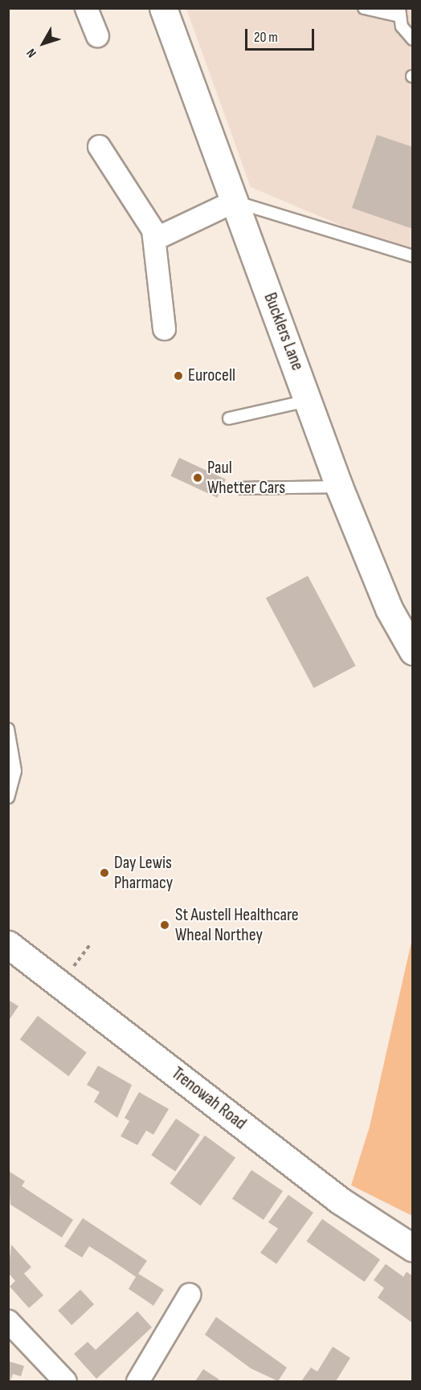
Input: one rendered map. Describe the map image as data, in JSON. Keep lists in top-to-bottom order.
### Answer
{
  "streets": {
    "street": ["Bucklers Lane", "Trenowah Road"]
  },
  "places": [
    "Eurocell",
    "Paul Whetter Cars",
    "Day Lewis Pharmacy",
    "St Austell Healthcare Wheal Northey"
  ],
  "scale_bar": "20 m",
  "north": "bottom left"
}
